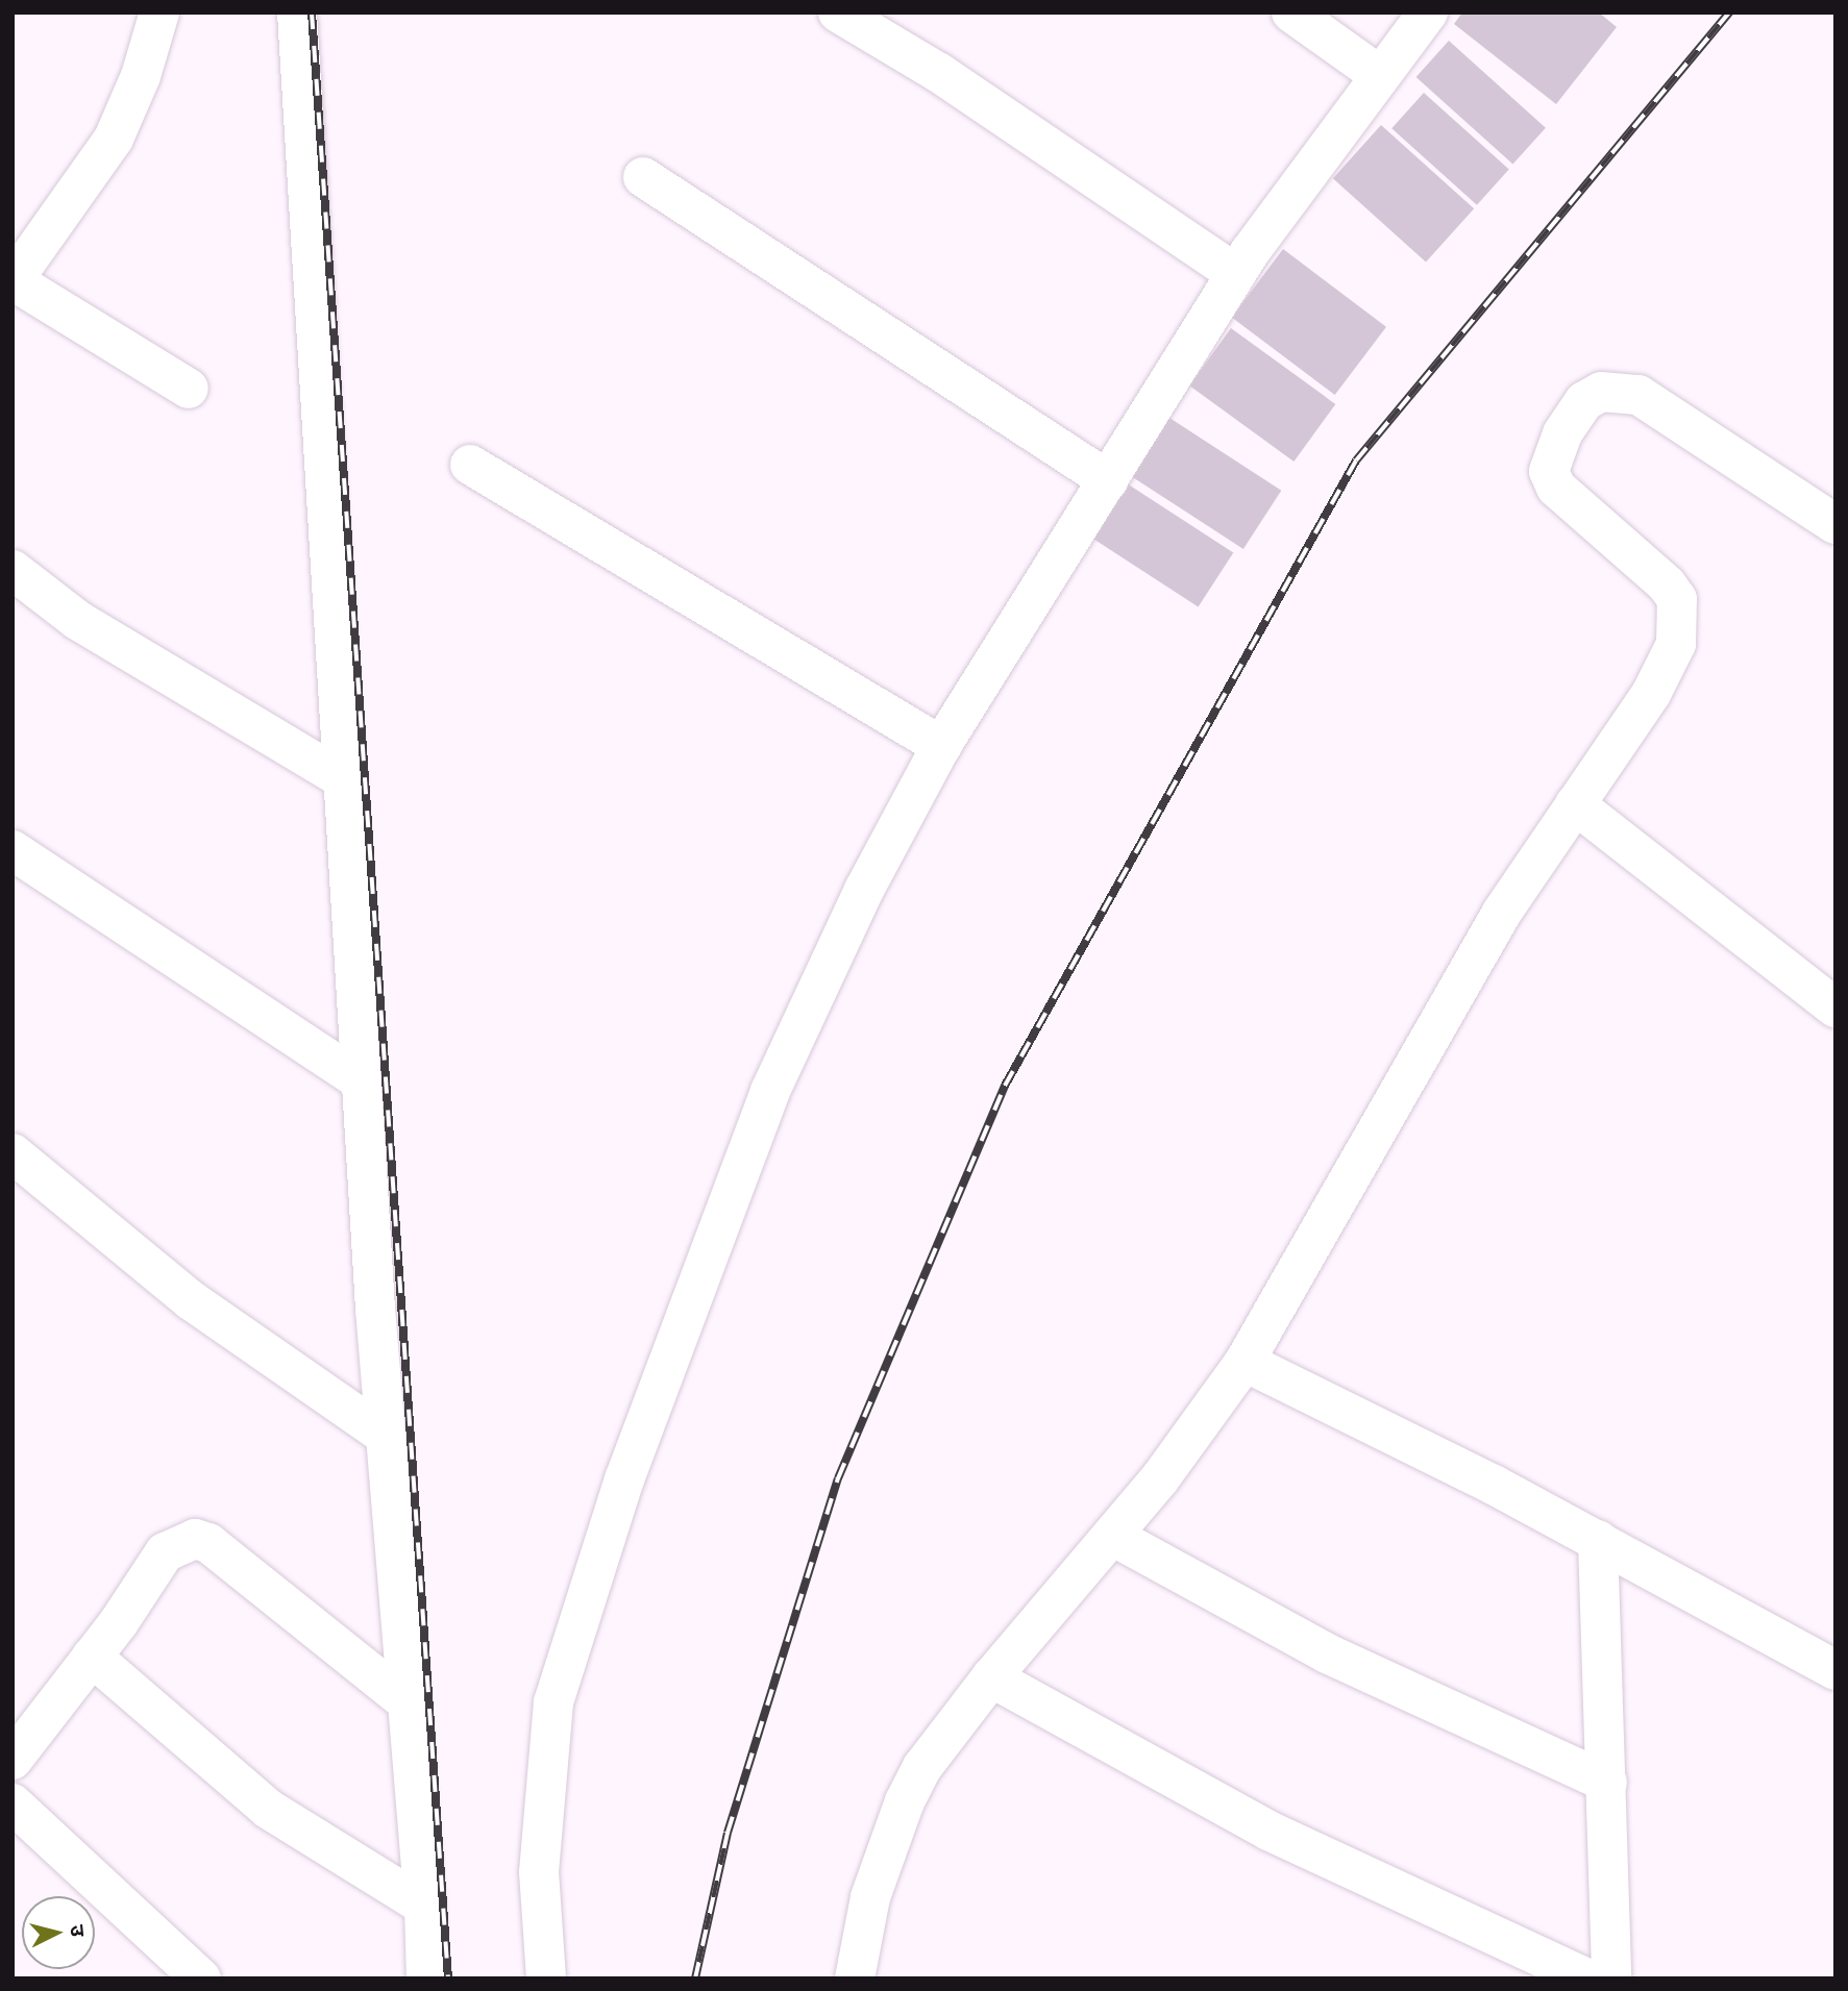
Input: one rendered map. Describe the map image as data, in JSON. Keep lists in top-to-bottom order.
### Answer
{
  "north": "right"
}
